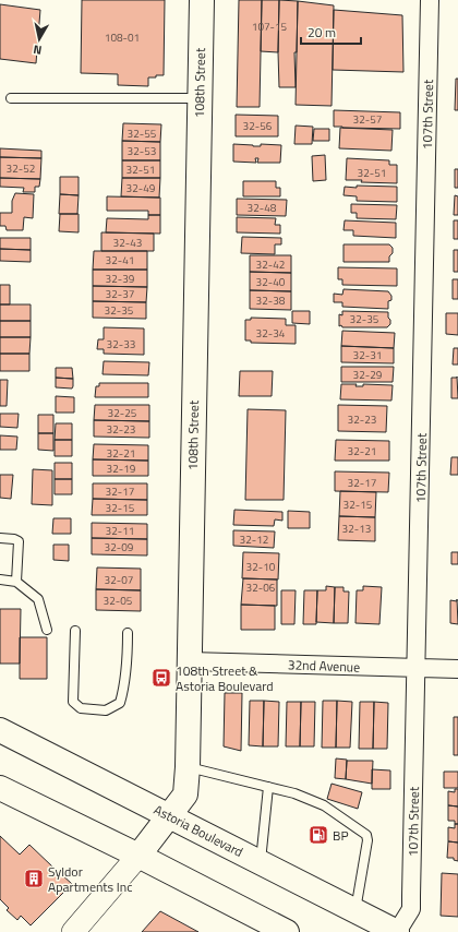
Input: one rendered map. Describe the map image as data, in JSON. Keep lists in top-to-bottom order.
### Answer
{
  "streets": {
    "main road": ["108th Street", "Astoria Boulevard"],
    "street": ["107th Street", "32nd Avenue"]
  },
  "crossings": [
    ["108th Street", "32nd Avenue"],
    ["108th Street", "Astoria Boulevard"],
    ["107th Street", "32nd Avenue"],
    ["107th Street", "Astoria Boulevard"]
  ],
  "places": {
    "bus stop": ["108th Street & Astoria Boulevard"],
    "fuel station": ["BP"],
    "building": ["Syldor Apartments Inc"]
  },
  "house_numbers": [
    "107-15",
    "108-01",
    "32-57",
    "32-56",
    "32-55",
    "32-53",
    "32-52",
    "32-51",
    "32-51",
    "32-49",
    "32-48",
    "32-43",
    "32-41",
    "32-42",
    "32-39",
    "32-40",
    "32-37",
    "32-38",
    "32-35",
    "32-35",
    "32-34",
    "32-33",
    "32-31",
    "32-29",
    "32-25",
    "32-23",
    "32-23",
    "32-21",
    "32-21",
    "32-19",
    "32-17",
    "32-17",
    "32-15",
    "32-15",
    "32-13",
    "32-11",
    "32-12",
    "32-09",
    "32-10",
    "32-07",
    "32-06",
    "32-05"
  ],
  "scale_bar": "20 m",
  "north": "bottom"
}
